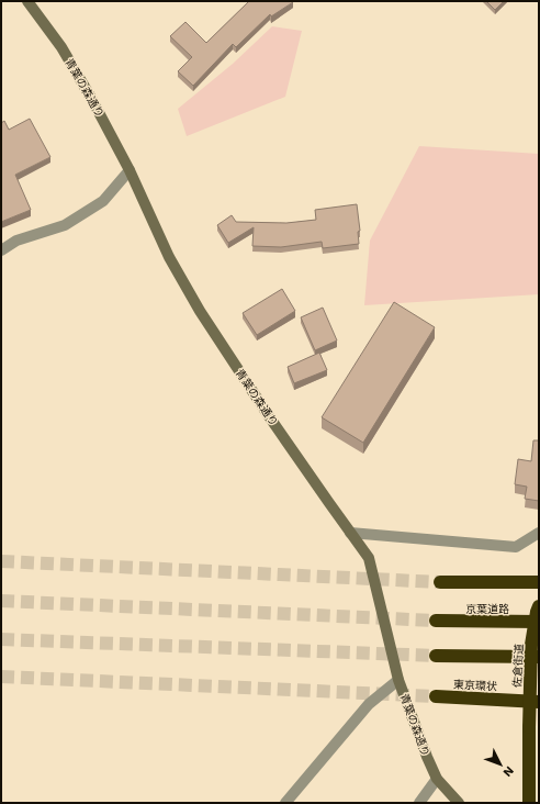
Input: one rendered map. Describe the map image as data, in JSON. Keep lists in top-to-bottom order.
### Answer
{
  "streets": {
    "highway": ["京葉道路", "佐倉街道", "東京環状"],
    "street": ["青葉の森通り"]
  },
  "north": "bottom right"
}
